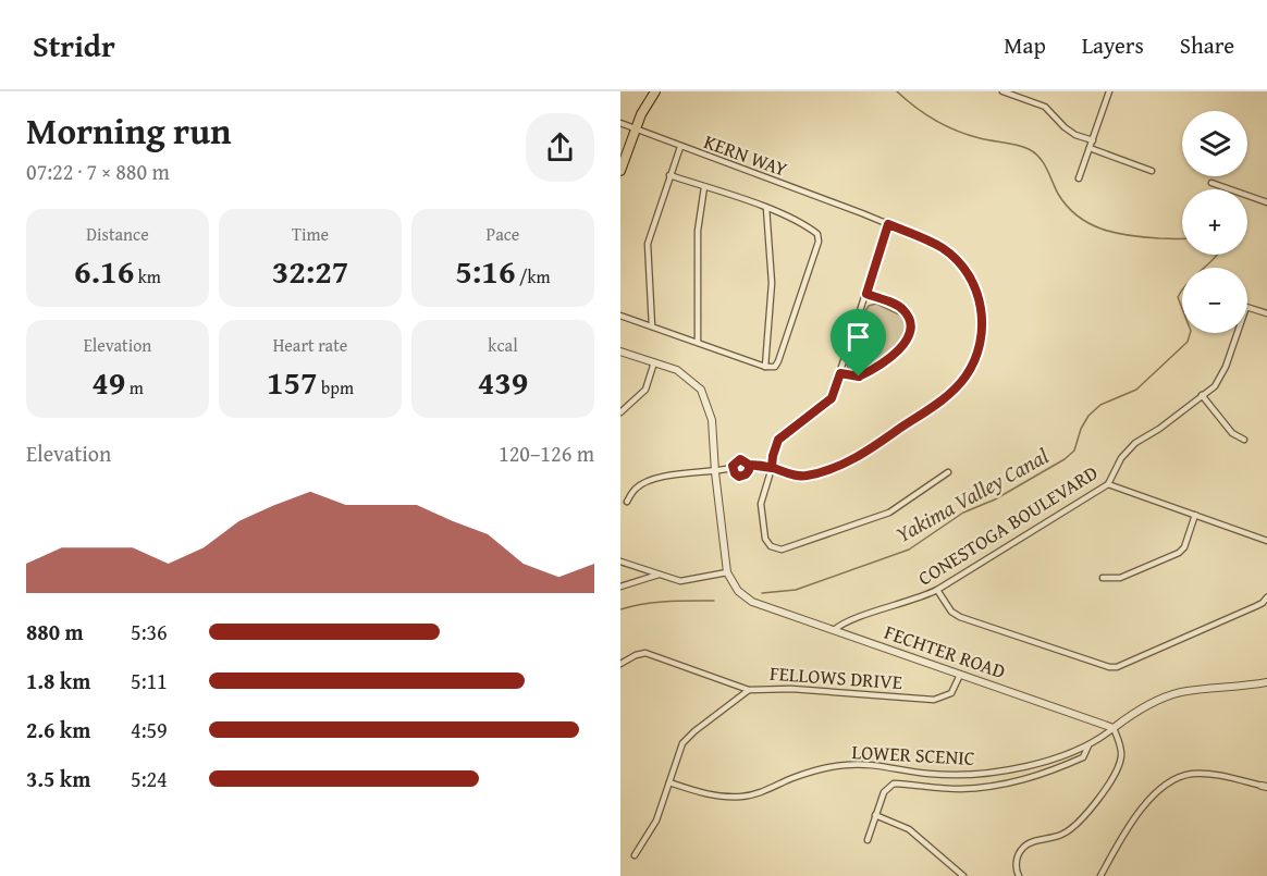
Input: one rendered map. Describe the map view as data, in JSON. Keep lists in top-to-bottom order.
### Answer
{
  "streets": {
    "street": [
      "KERN WAY",
      "CONESTOGA BOULEVARD",
      "FECHTER ROAD",
      "FELLOWS DRIVE",
      "LOWER SCENIC"
    ]
  },
  "crossings": [
    ["CONESTOGA BOULEVARD", "FECHTER ROAD"],
    ["FECHTER ROAD", "FELLOWS DRIVE"],
    ["FECHTER ROAD", "LOWER SCENIC"],
    ["FELLOWS DRIVE", "LOWER SCENIC"]
  ],
  "water": ["Yakima Valley Canal"],
  "page": {
    "header": "Stridr",
    "nav": ["Map", "Layers", "Share"],
    "heading": ["Morning run", "07:22 · 7 × 880 m"],
    "map_buttons": ["+", "−"],
    "stats": [
      ["Distance", "6.16 km"],
      ["Time", "32:27"],
      ["Pace", "5:16 /km"],
      ["Elevation", "49 m"],
      ["Heart rate", "157 bpm"],
      ["kcal", "439"]
    ],
    "chart": ["Elevation", "120–126 m"],
    "list": [
      {
        "name": "880 m",
        "note": "5:36"
      },
      {
        "name": "1.8 km",
        "note": "5:11"
      },
      {
        "name": "2.6 km",
        "note": "4:59"
      },
      {
        "name": "3.5 km",
        "note": "5:24"
      }
    ]
  }
}
